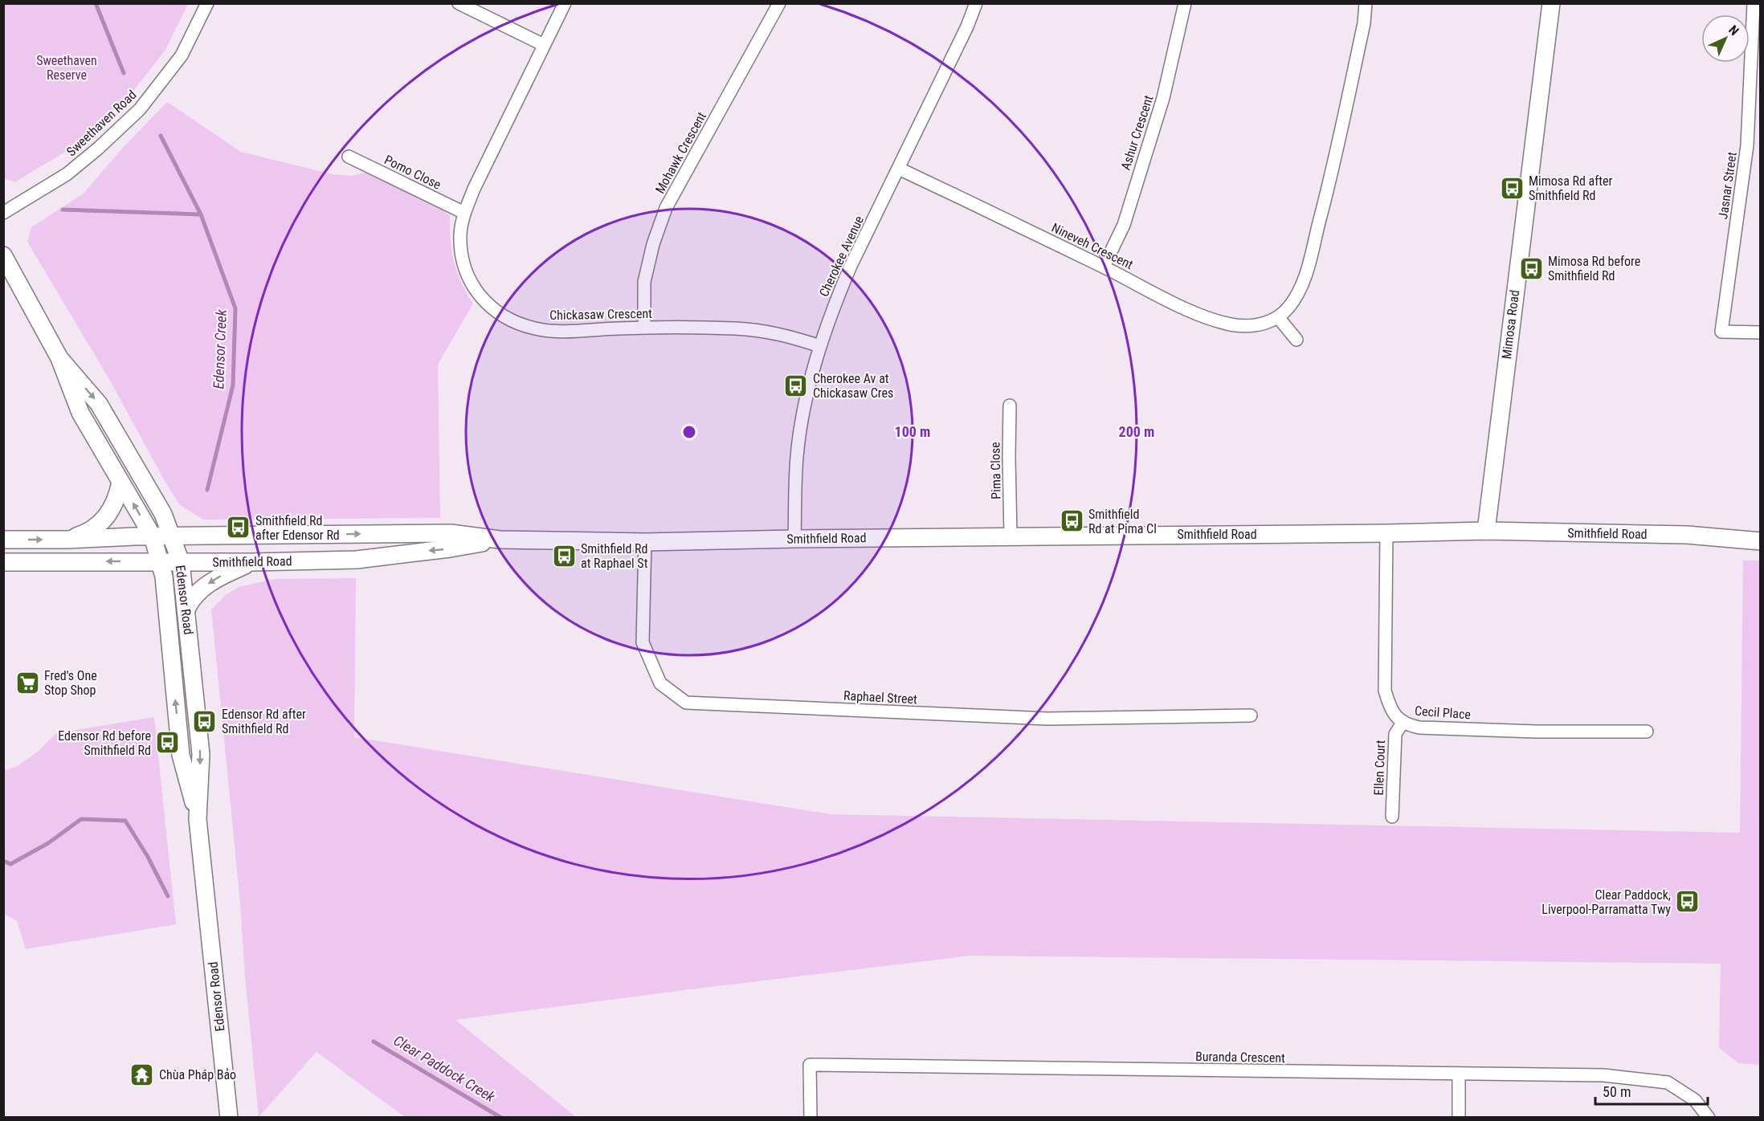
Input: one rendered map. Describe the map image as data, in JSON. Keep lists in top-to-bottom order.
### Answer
{
  "streets": {
    "main road": ["Mimosa Road", "Smithfield Road", "Edensor Road"],
    "street": [
      "Sweethaven Road",
      "Ashur Crescent",
      "Mohawk Crescent",
      "Pomo Close",
      "Jasnar Street",
      "Nineveh Crescent",
      "Cherokee Avenue",
      "Chickasaw Crescent",
      "Pima Close",
      "Raphael Street",
      "Cecil Place",
      "Ellen Court",
      "Buranda Crescent"
    ]
  },
  "crossings": [
    ["Ashur Crescent", "Nineveh Crescent"],
    ["Mohawk Crescent", "Chickasaw Crescent"],
    ["Pomo Close", "Chickasaw Crescent"],
    ["Nineveh Crescent", "Cherokee Avenue"],
    ["Cherokee Avenue", "Chickasaw Crescent"],
    ["Cherokee Avenue", "Smithfield Road"],
    ["Mimosa Road", "Smithfield Road"],
    ["Pima Close", "Smithfield Road"],
    ["Smithfield Road", "Edensor Road"],
    ["Smithfield Road", "Raphael Street"],
    ["Smithfield Road", "Cecil Place"],
    ["Cecil Place", "Ellen Court"]
  ],
  "water": ["Edensor Creek", "Clear Paddock Creek"],
  "parks": ["Sweethaven Reserve"],
  "places": {
    "bus stop": [
      "Mimosa Rd after Smithfield Rd",
      "Mimosa Rd before Smithfield Rd",
      "Cherokee Av at Chickasaw Cres",
      "Smithfield Rd at Pima Cl",
      "Smithfield Rd after Edensor Rd",
      "Smithfield Rd at Raphael St",
      "Edensor Rd after Smithfield Rd",
      "Edensor Rd before Smithfield Rd",
      "Clear Paddock, Liverpool-Parramatta Twy"
    ],
    "supermarket": ["Fred's One Stop Shop"],
    "temple": ["Chùa Pháp Bảo"]
  },
  "scale_bar": "50 m",
  "north": "top right",
  "rings": ["100 m", "200 m"]
}
